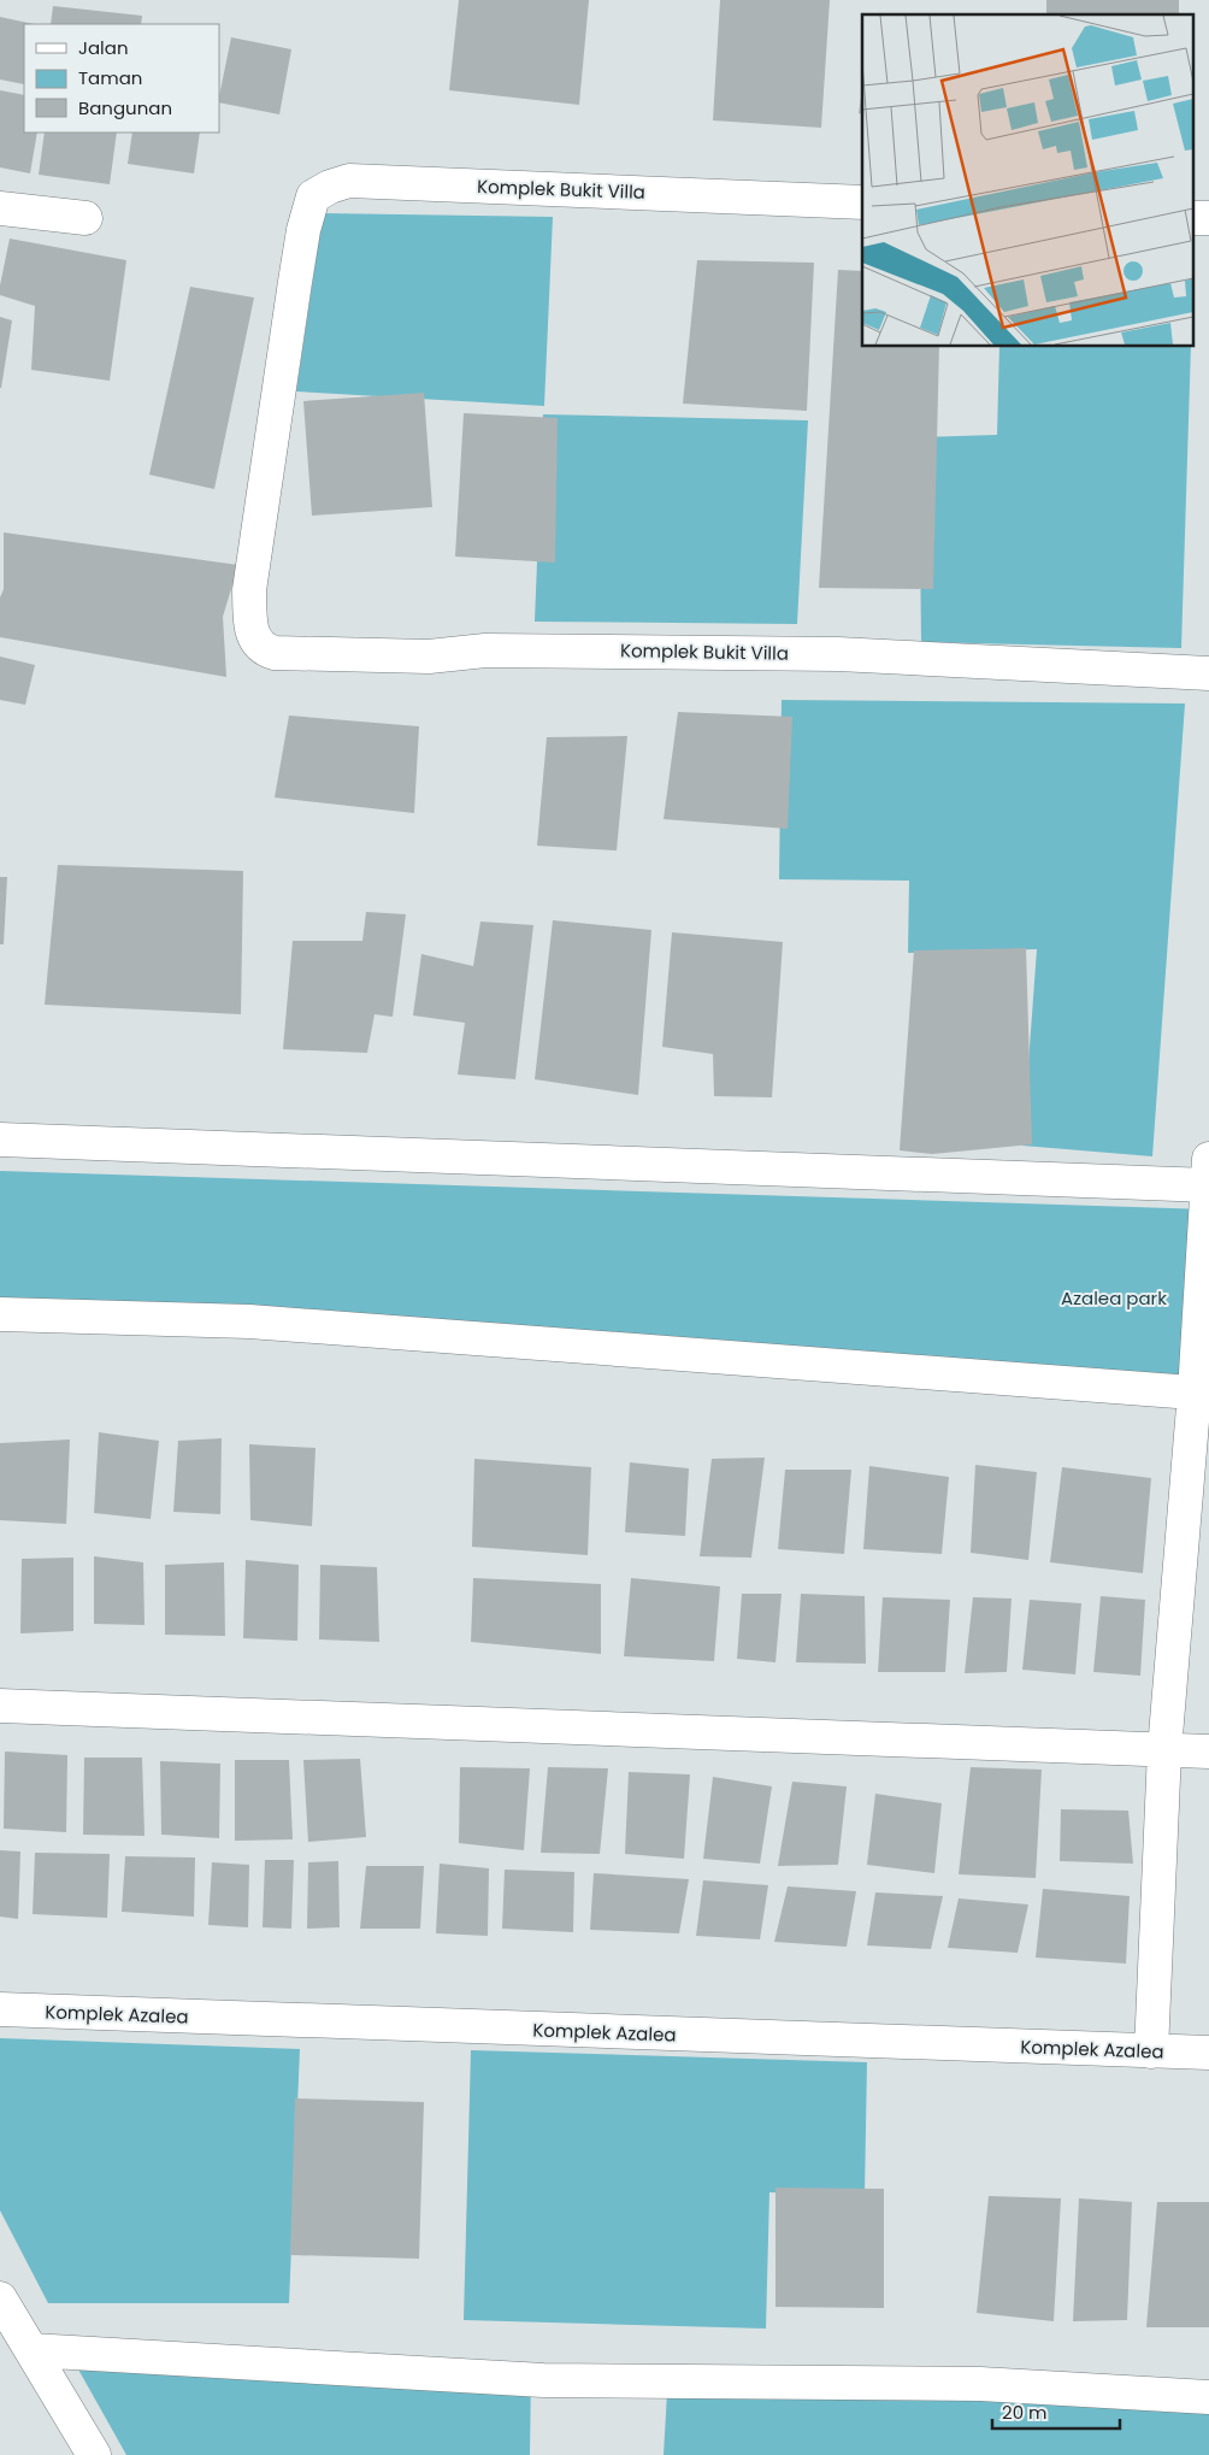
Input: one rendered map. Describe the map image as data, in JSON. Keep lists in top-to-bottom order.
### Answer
{
  "streets": {
    "street": ["Komplek Bukit Villa", "Komplek Azalea"]
  },
  "parks": ["Azalea park"],
  "legend": ["Jalan", "Taman", "Bangunan"],
  "scale_bar": "20 m"
}
